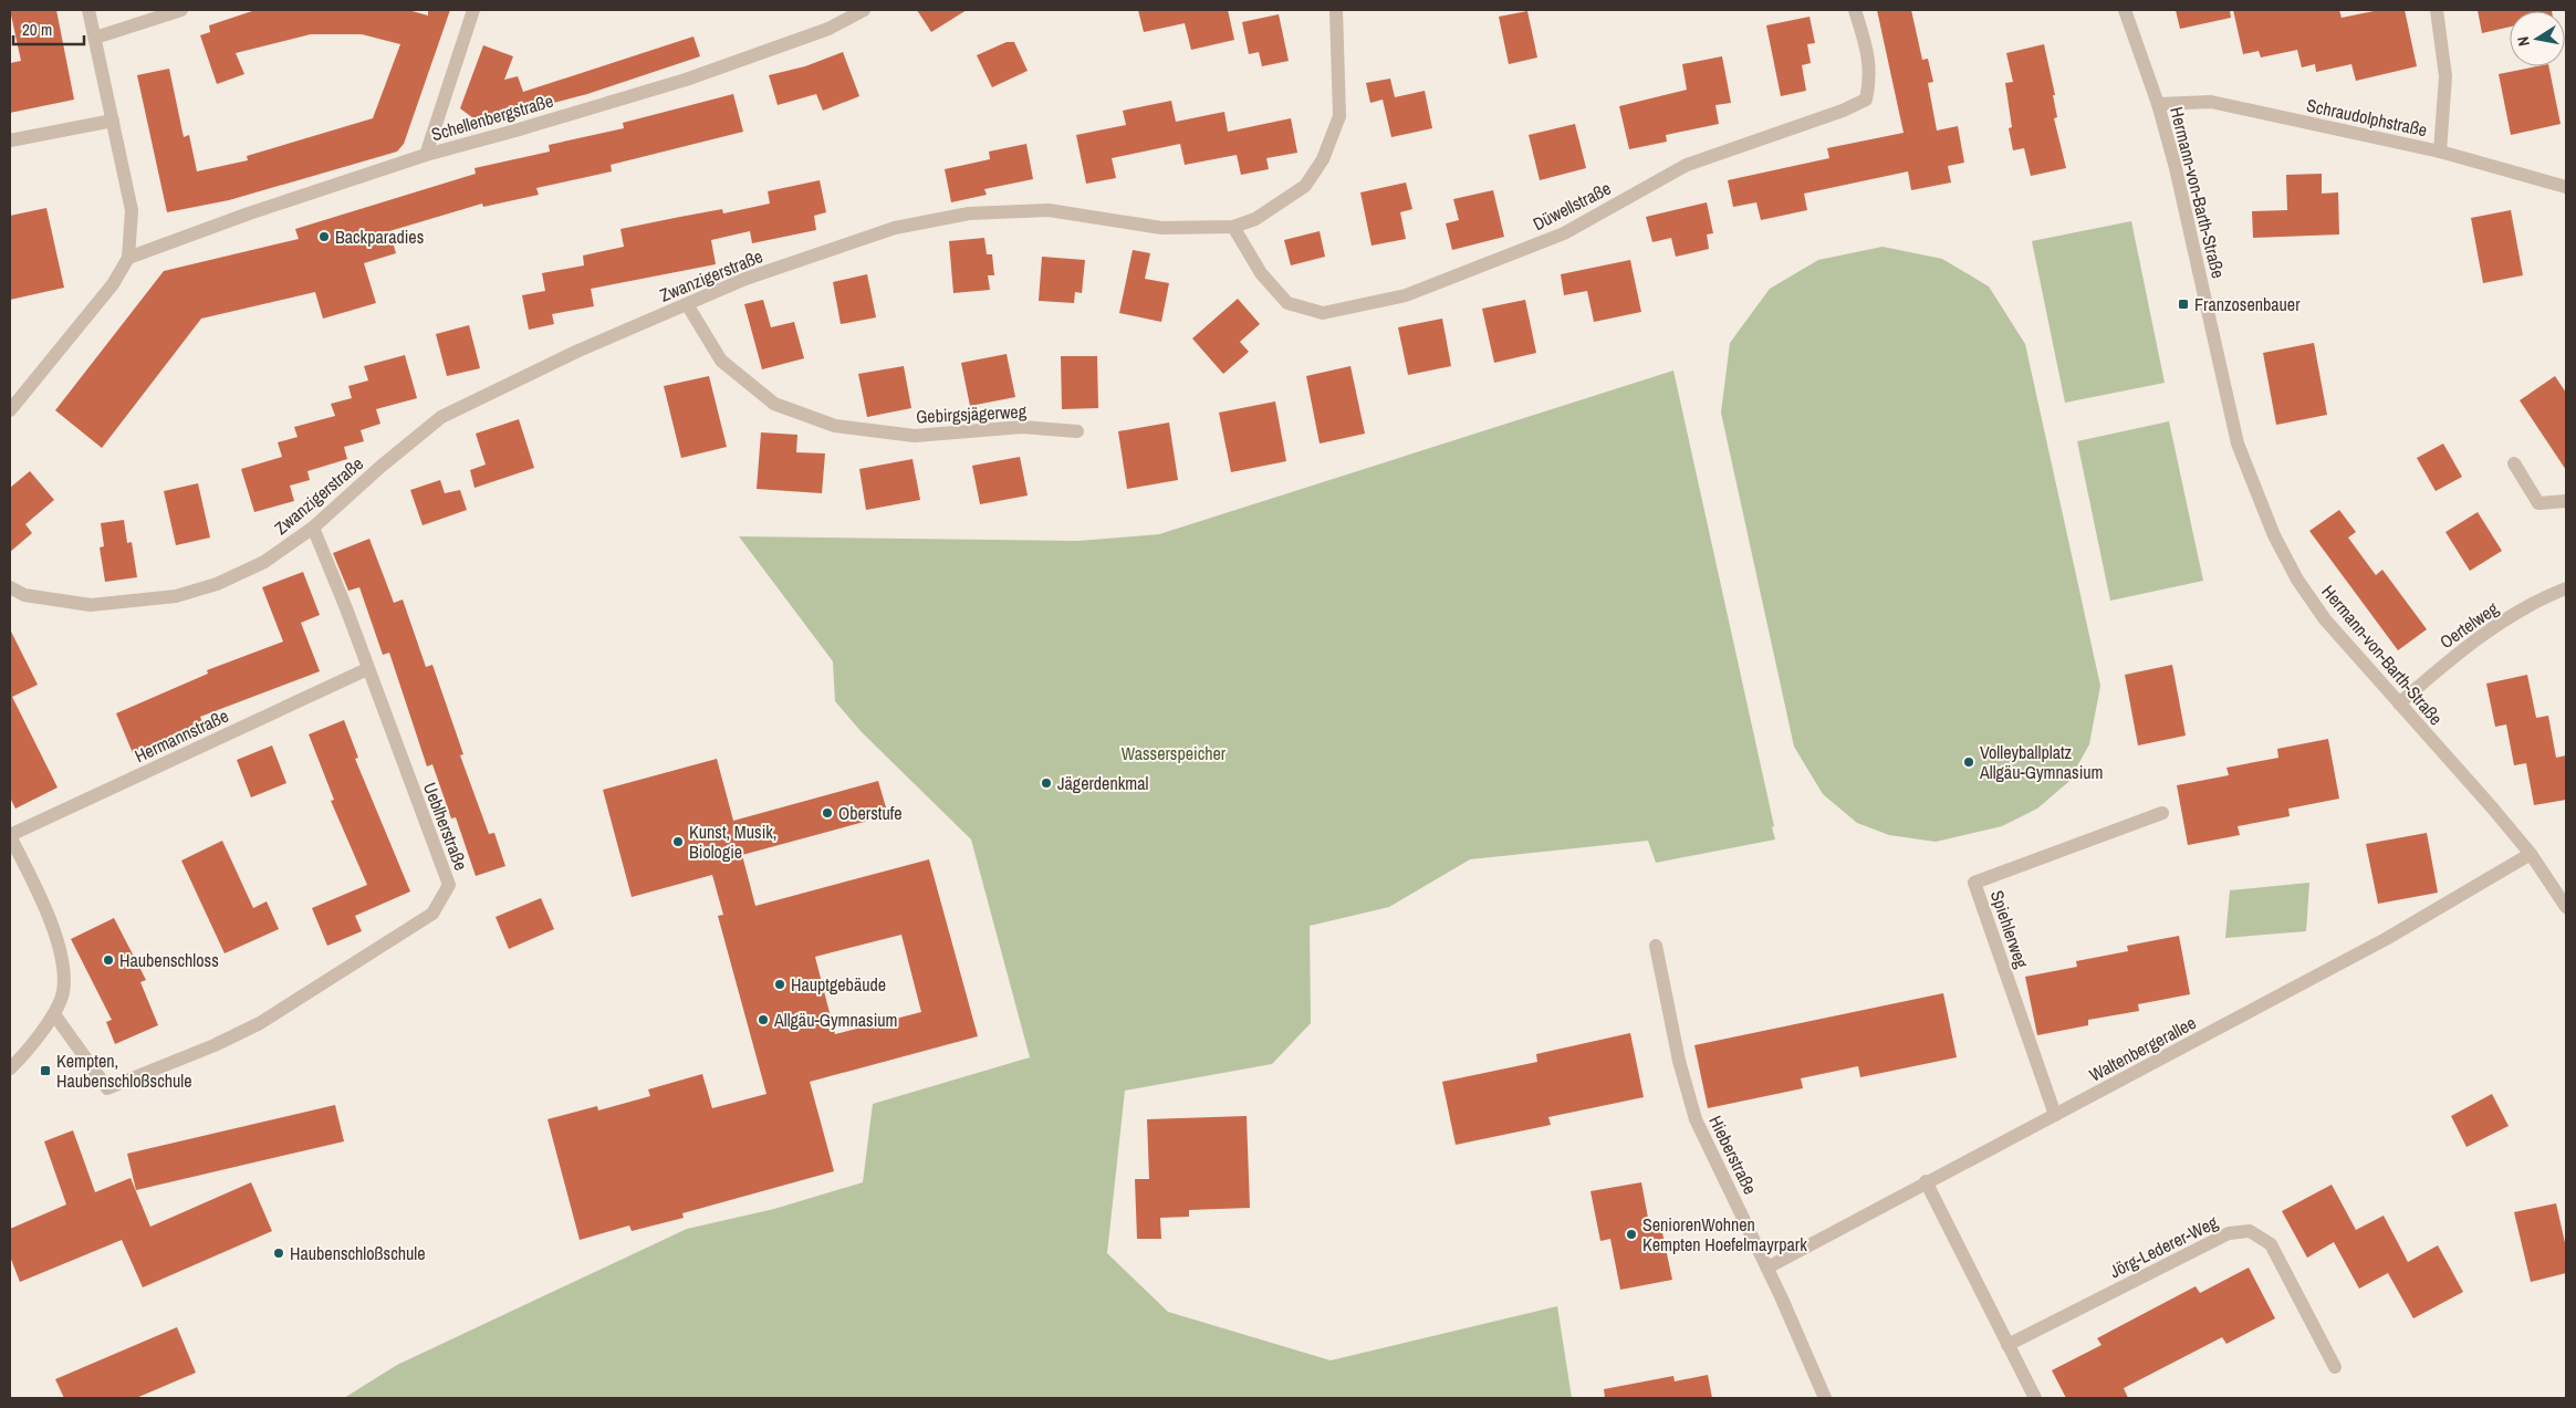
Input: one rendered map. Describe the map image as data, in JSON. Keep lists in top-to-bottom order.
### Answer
{
  "streets": {
    "street": [
      "Schellenbergstraße",
      "Schraudolphstraße",
      "Hermann-von-Barth-Straße",
      "Düwellstraße",
      "Zwanzigerstraße",
      "Gebirgsjägerweg",
      "Oertelweg",
      "Hermannstraße",
      "Ueblherstraße",
      "Spiehlerweg",
      "Waltenbergerallee",
      "Hieberstraße",
      "Jörg-Lederer-Weg"
    ]
  },
  "crossings": [
    ["Schraudolphstraße", "Hermann-von-Barth-Straße"],
    ["Hermann-von-Barth-Straße", "Oertelweg"],
    ["Hermann-von-Barth-Straße", "Waltenbergerallee"],
    ["Düwellstraße", "Zwanzigerstraße"],
    ["Zwanzigerstraße", "Gebirgsjägerweg"],
    ["Zwanzigerstraße", "Ueblherstraße"],
    ["Hermannstraße", "Ueblherstraße"],
    ["Spiehlerweg", "Waltenbergerallee"],
    ["Waltenbergerallee", "Hieberstraße"]
  ],
  "parks": ["Wasserspeicher"],
  "places": {
    "other": [
      "Backparadies",
      "Volleyballplatz Allgäu-Gymnasium",
      "Jägerdenkmal",
      "Oberstufe",
      "Kunst, Musik, Biologie",
      "Haubenschloss",
      "Hauptgebäude",
      "Allgäu-Gymnasium",
      "SeniorenWohnen Kempten Hoefelmayrpark",
      "Haubenschloßschule"
    ],
    "transit": ["Franzosenbauer", "Kempten, Haubenschloßschule"]
  },
  "scale_bar": "20 m",
  "north": "left"
}
